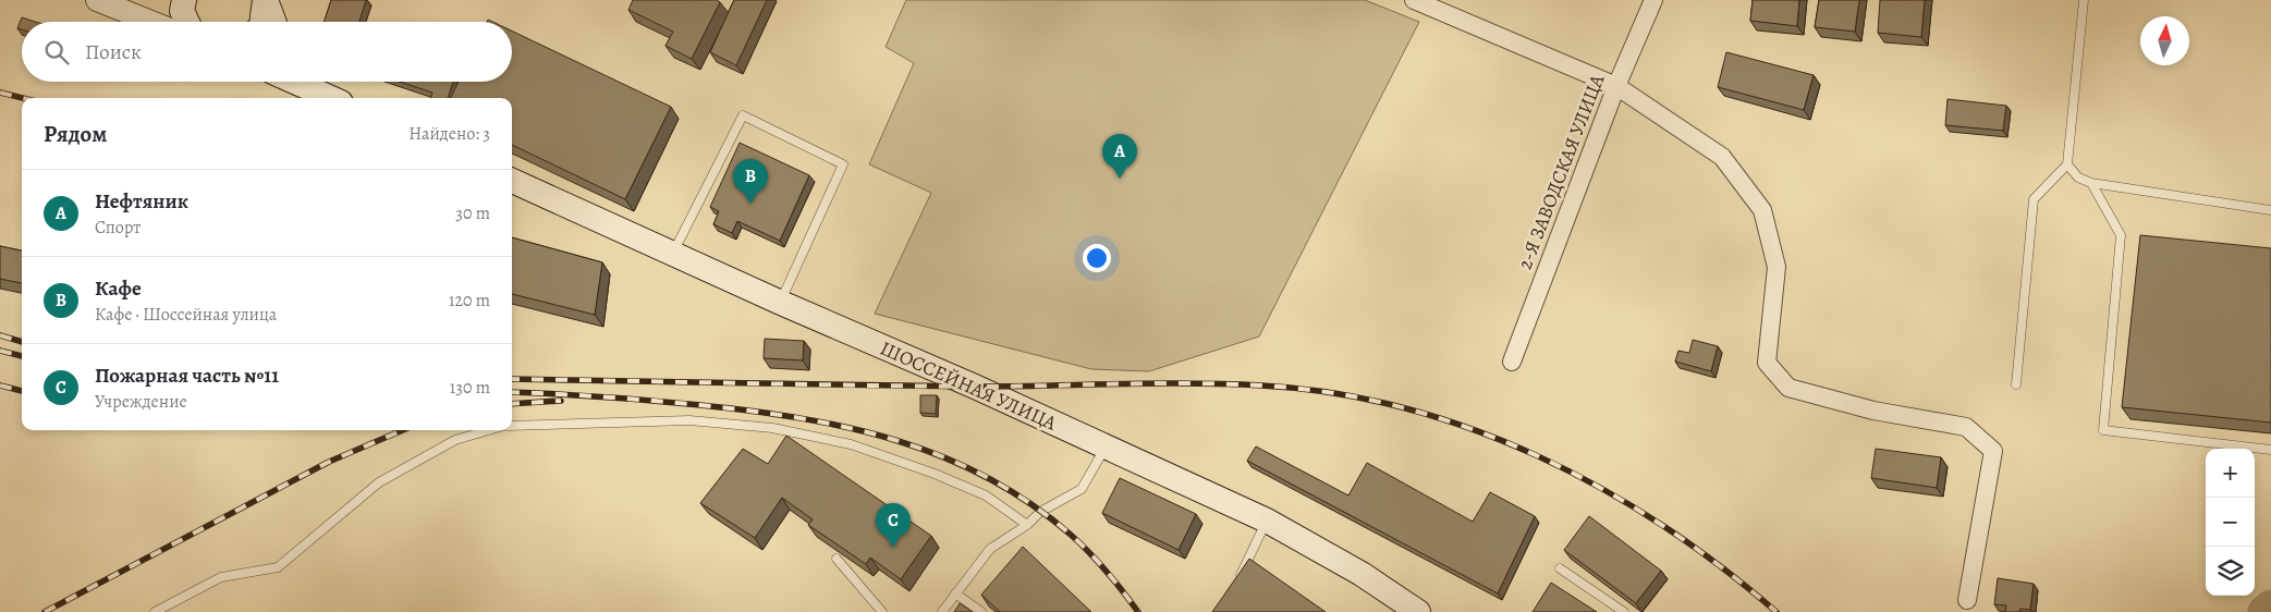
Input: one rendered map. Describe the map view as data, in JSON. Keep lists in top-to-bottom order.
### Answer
{
  "streets": {
    "main road": ["ШОССЕЙНАЯ УЛИЦА"],
    "street": ["2-Я ЗАВОДСКАЯ УЛИЦА"]
  },
  "north": "top",
  "page": {
    "search": "Поиск",
    "heading": ["Рядом", "Найдено: 3"],
    "pins": ["A", "B", "C"],
    "list": [
      {
        "mark": "A",
        "name": "Нефтяник",
        "note": "Спорт",
        "value": "30 m"
      },
      {
        "mark": "B",
        "name": "Кафе",
        "note": "Кафе · Шоссейная улица",
        "value": "120 m"
      },
      {
        "mark": "C",
        "name": "Пожарная часть №11",
        "note": "Учреждение",
        "value": "130 m"
      }
    ],
    "map_buttons": ["+", "−"]
  }
}
